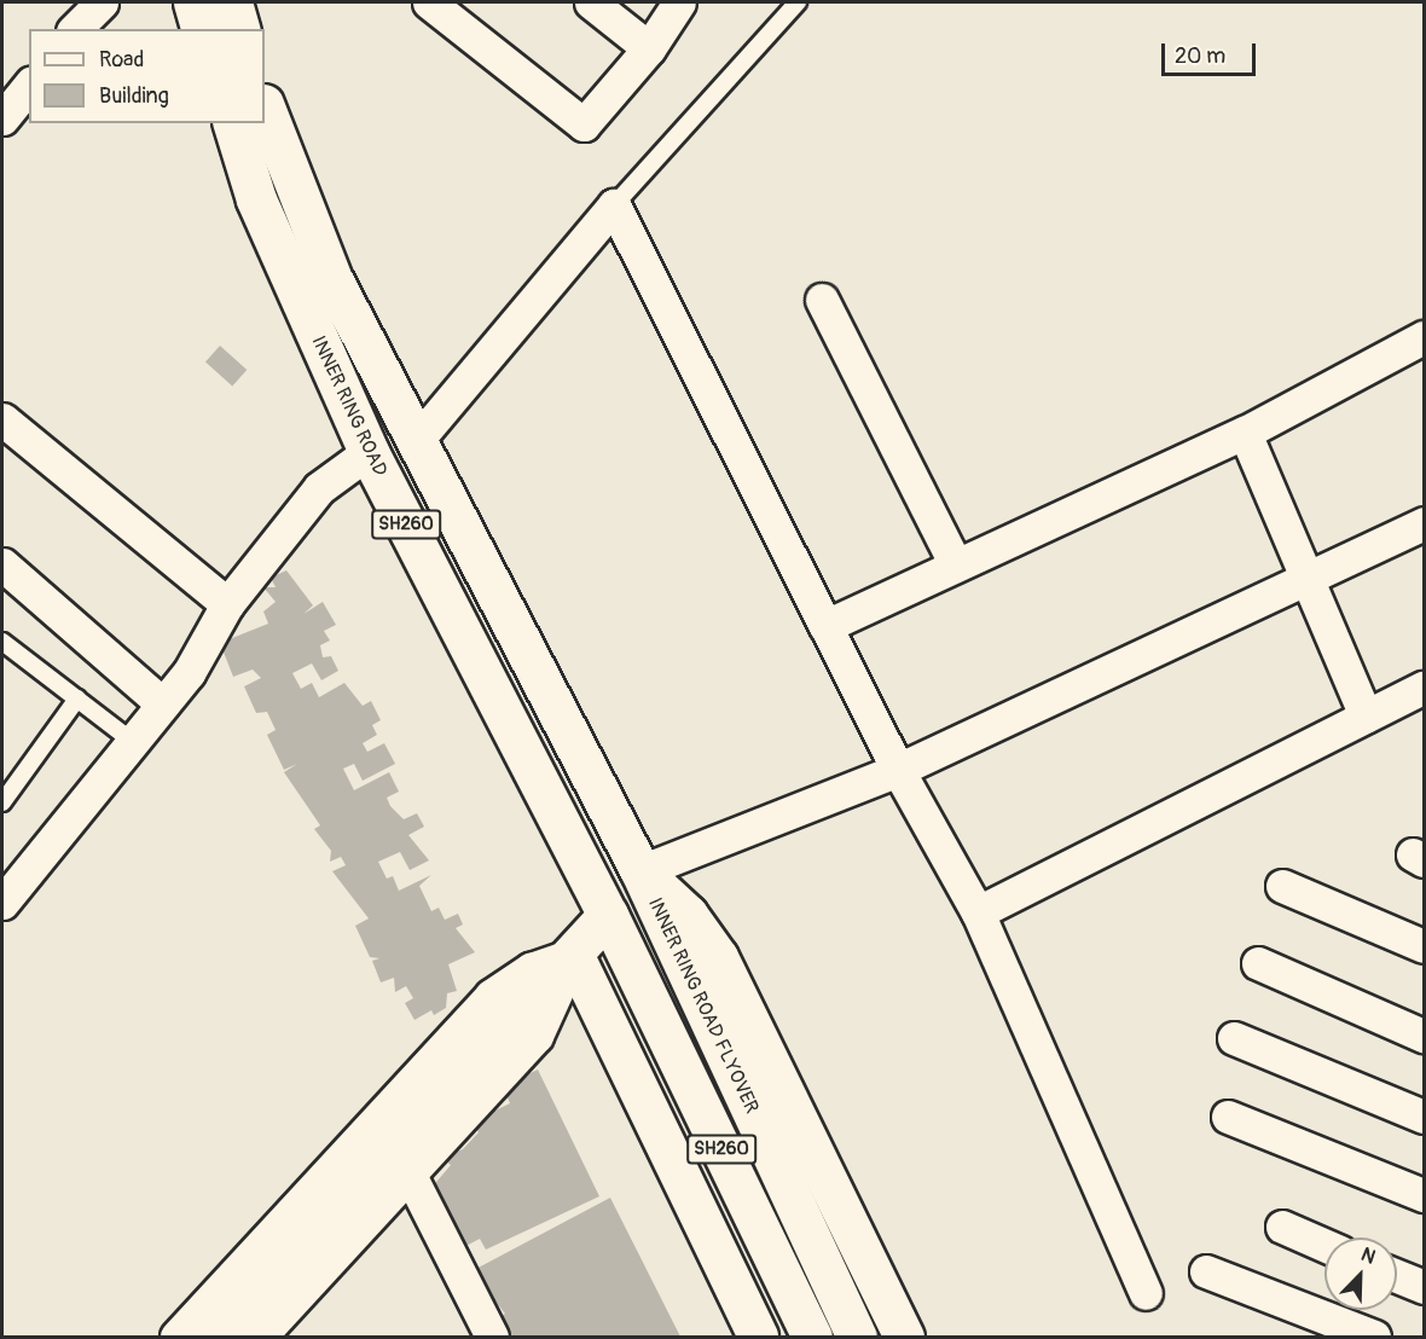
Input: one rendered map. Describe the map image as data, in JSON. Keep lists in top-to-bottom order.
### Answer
{
  "streets": {
    "main road": ["INNER RING ROAD", "SH260", "INNER RING ROAD FLYOVER"]
  },
  "crossings": [
    ["INNER RING ROAD", "SH260"],
    ["INNER RING ROAD", "INNER RING ROAD FLYOVER"]
  ],
  "legend": ["Road", "Building"],
  "scale_bar": "20 m",
  "north": "top right"
}
